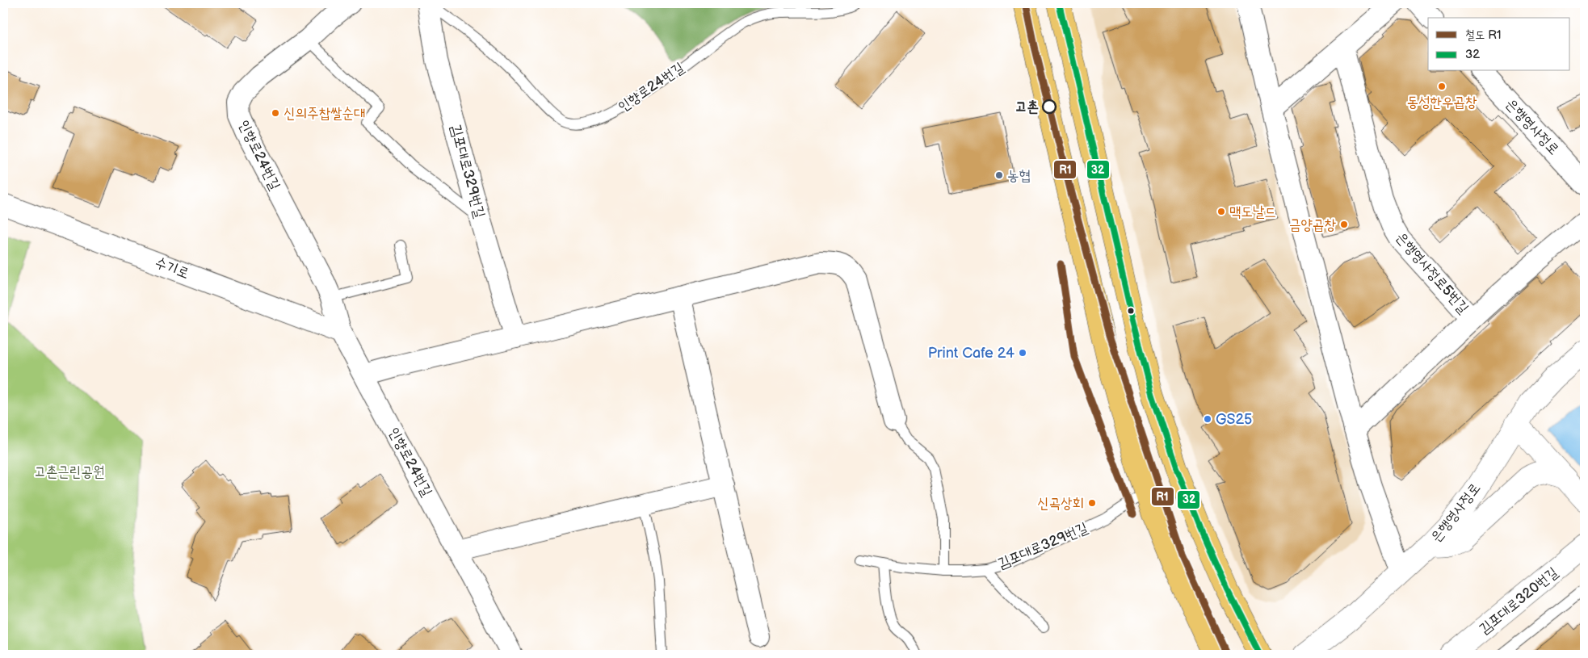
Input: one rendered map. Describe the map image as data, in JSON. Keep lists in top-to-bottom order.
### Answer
{
  "streets": {
    "street": [
      "인향로24번길",
      "은행영사정로",
      "김포대로329번길",
      "수기로",
      "은행영사정로5번길",
      "김포대로320번길"
    ]
  },
  "crossings": [
    ["인향로24번길", "김포대로329번길"],
    ["인향로24번길", "수기로"]
  ],
  "parks": ["고촌근린공원"],
  "places": [
    "동성한우곱창",
    "고촌",
    "신의주찹쌀순대",
    "농협",
    "맥도날드",
    "금양곱창",
    "Print Cafe 24",
    "GS25",
    "신곡상회"
  ],
  "lines": ["rail line R1", "transit line 32"],
  "legend": ["철도 R1", "32"]
}
